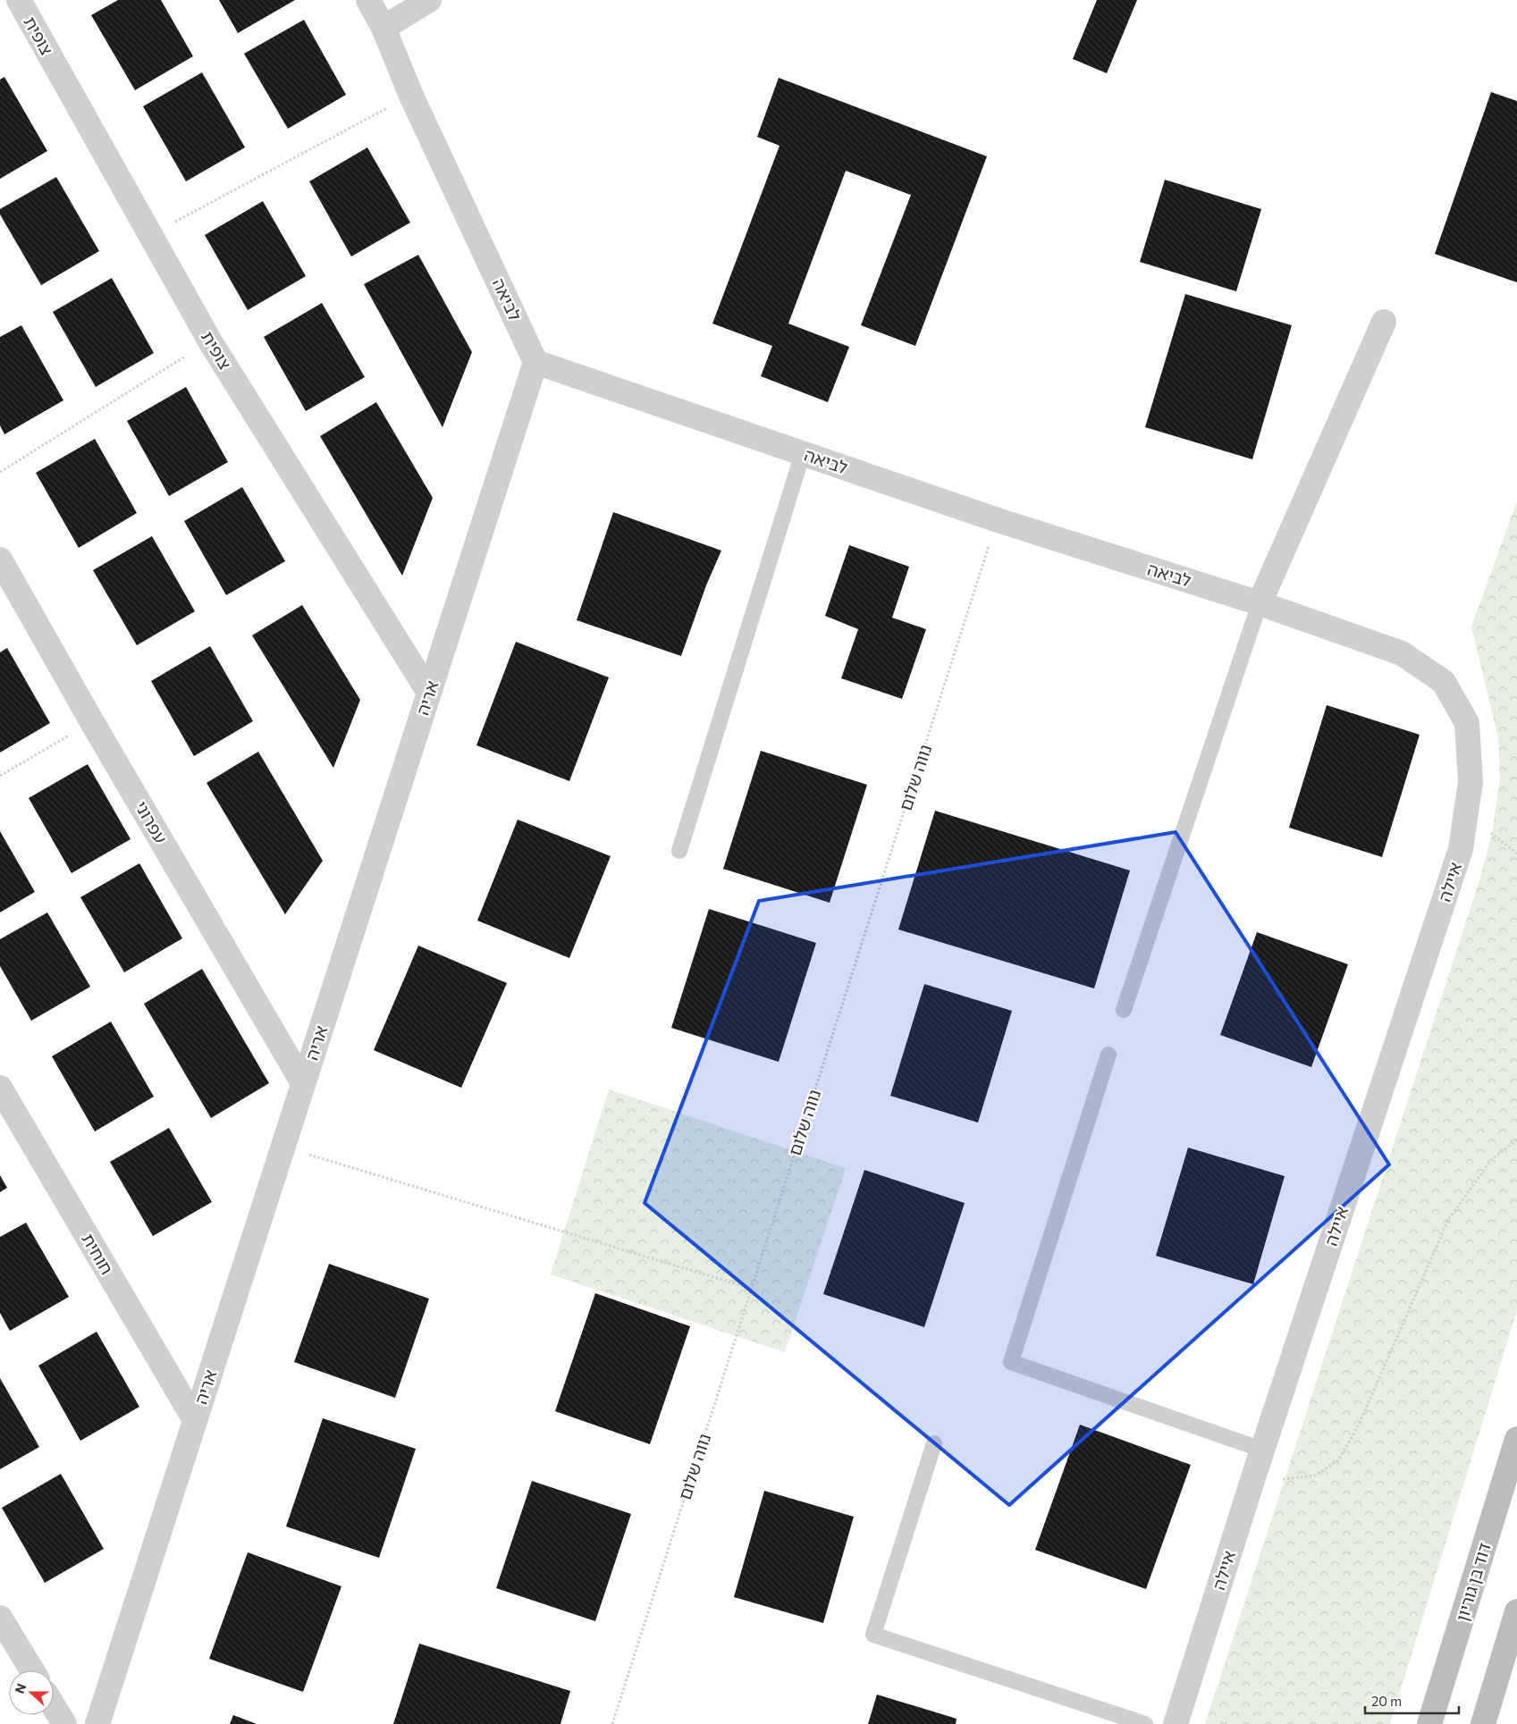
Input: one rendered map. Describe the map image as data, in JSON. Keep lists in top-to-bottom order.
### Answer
{
  "streets": {
    "main road": ["דוד בן גוריון"],
    "street": [
      "צופית",
      "לביאה",
      "אריה",
      "עפרוני",
      "איילה",
      "חוחית"
    ],
    "path": ["נווה שלום"]
  },
  "crossings": [
    ["צופית", "אריה"],
    ["לביאה", "אריה"],
    ["לביאה", "נווה שלום"],
    ["לביאה", "איילה"],
    ["אריה", "עפרוני"],
    ["אריה", "חוחית"]
  ],
  "scale_bar": "20 m",
  "north": "left"
}
